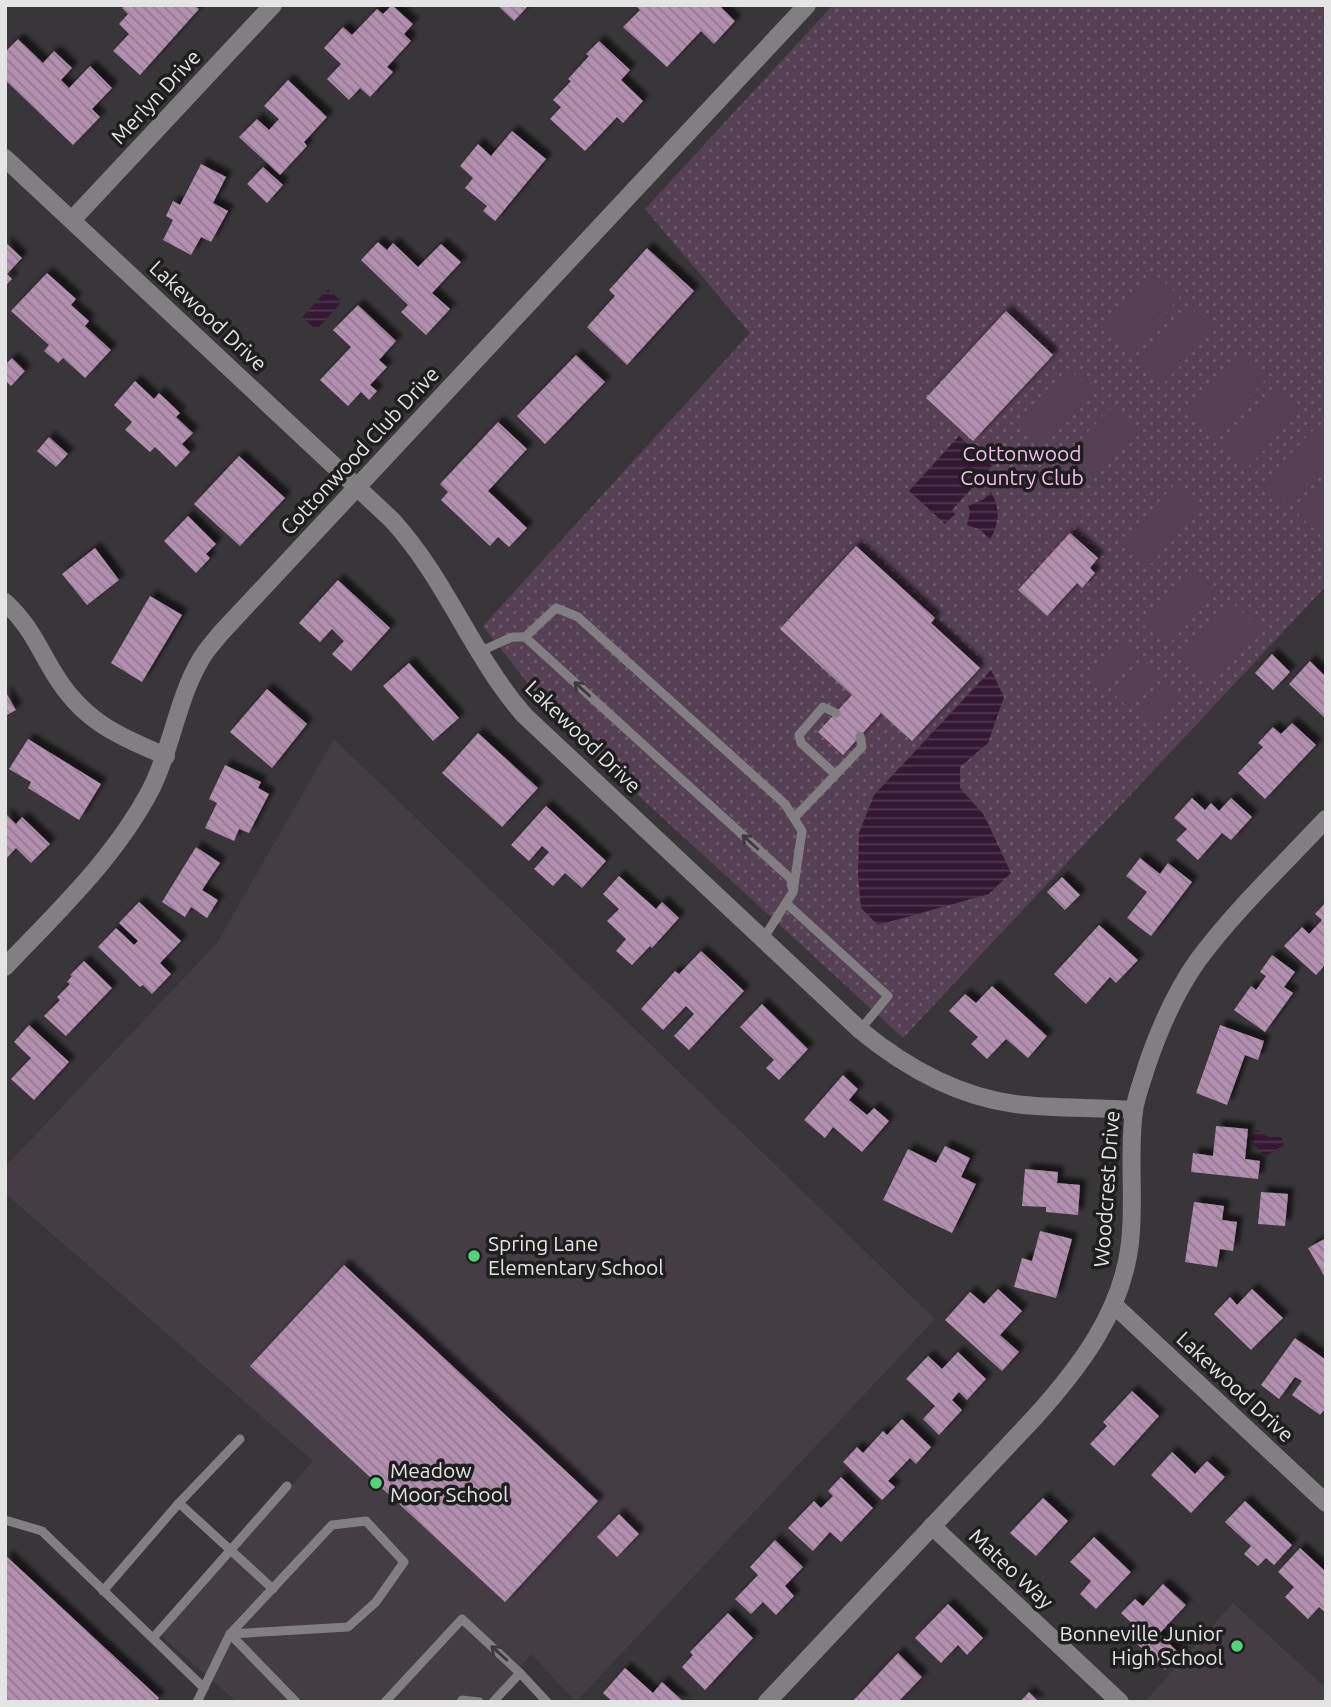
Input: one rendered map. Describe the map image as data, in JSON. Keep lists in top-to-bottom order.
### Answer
{
  "streets": {
    "street": [
      "Merlyn Drive",
      "Lakewood Drive",
      "Cottonwood Club Drive",
      "Woodcrest Drive",
      "Mateo Way"
    ]
  },
  "crossings": [
    ["Merlyn Drive", "Lakewood Drive"],
    ["Lakewood Drive", "Cottonwood Club Drive"],
    ["Lakewood Drive", "Woodcrest Drive"],
    ["Woodcrest Drive", "Mateo Way"]
  ],
  "parks": ["Cottonwood Country Club"],
  "places": ["Spring Lane Elementary School", "Meadow Moor School", "Bonneville Junior High School"]
}
